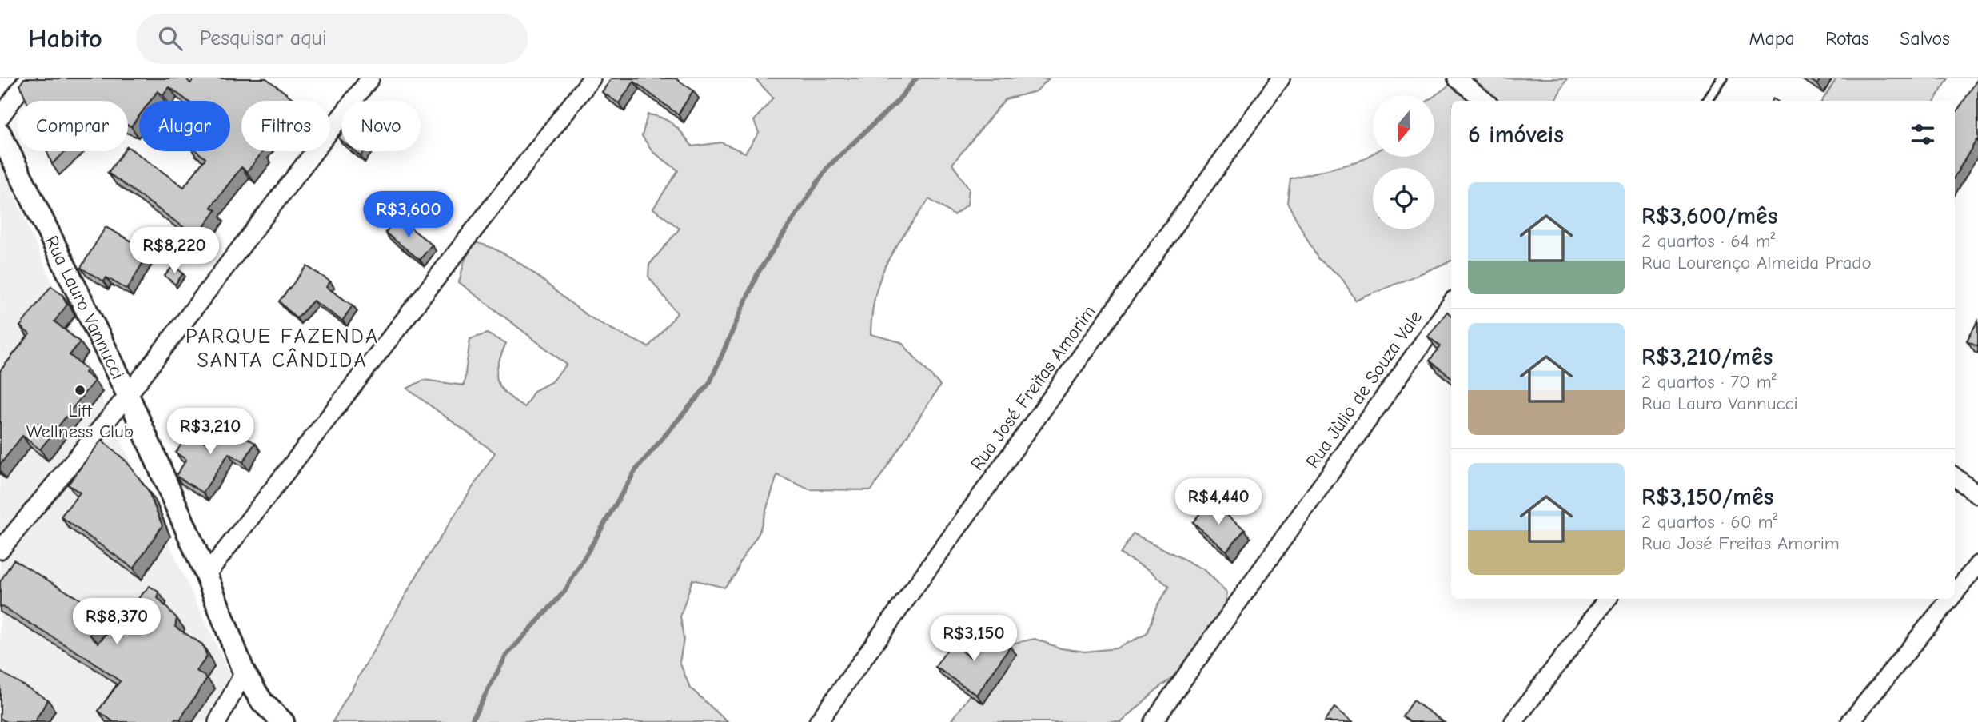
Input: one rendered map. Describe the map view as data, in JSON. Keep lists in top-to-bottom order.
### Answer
{
  "streets": {
    "street": ["Rua Lauro Vannucci", "Rua José Freitas Amorim", "Rua Jùlio de Souza Vale"]
  },
  "districts": ["PARQUE FAZENDA SANTA CÂNDIDA"],
  "places": ["Lift Wellness Club"],
  "north": "bottom",
  "page": {
    "header": "Habito",
    "search": "Pesquisar aqui",
    "nav": ["Mapa", "Rotas", "Salvos"],
    "chip": [
      "Comprar",
      "Alugar",
      "Filtros",
      "Novo"
    ],
    "heading": "6 imóveis",
    "list": [
      {
        "name": "R$3,600/mês",
        "note": "2 quartos · 64 m² · Rua Lourenço Almeida Prado"
      },
      {
        "name": "R$3,210/mês",
        "note": "2 quartos · 70 m² · Rua Lauro Vannucci"
      },
      {
        "name": "R$3,150/mês",
        "note": "2 quartos · 60 m² · Rua José Freitas Amorim"
      }
    ],
    "price": [
      "R$3,600",
      "R$8,220",
      "R$3,210",
      "R$4,440",
      "R$8,370",
      "R$3,150"
    ]
  }
}
